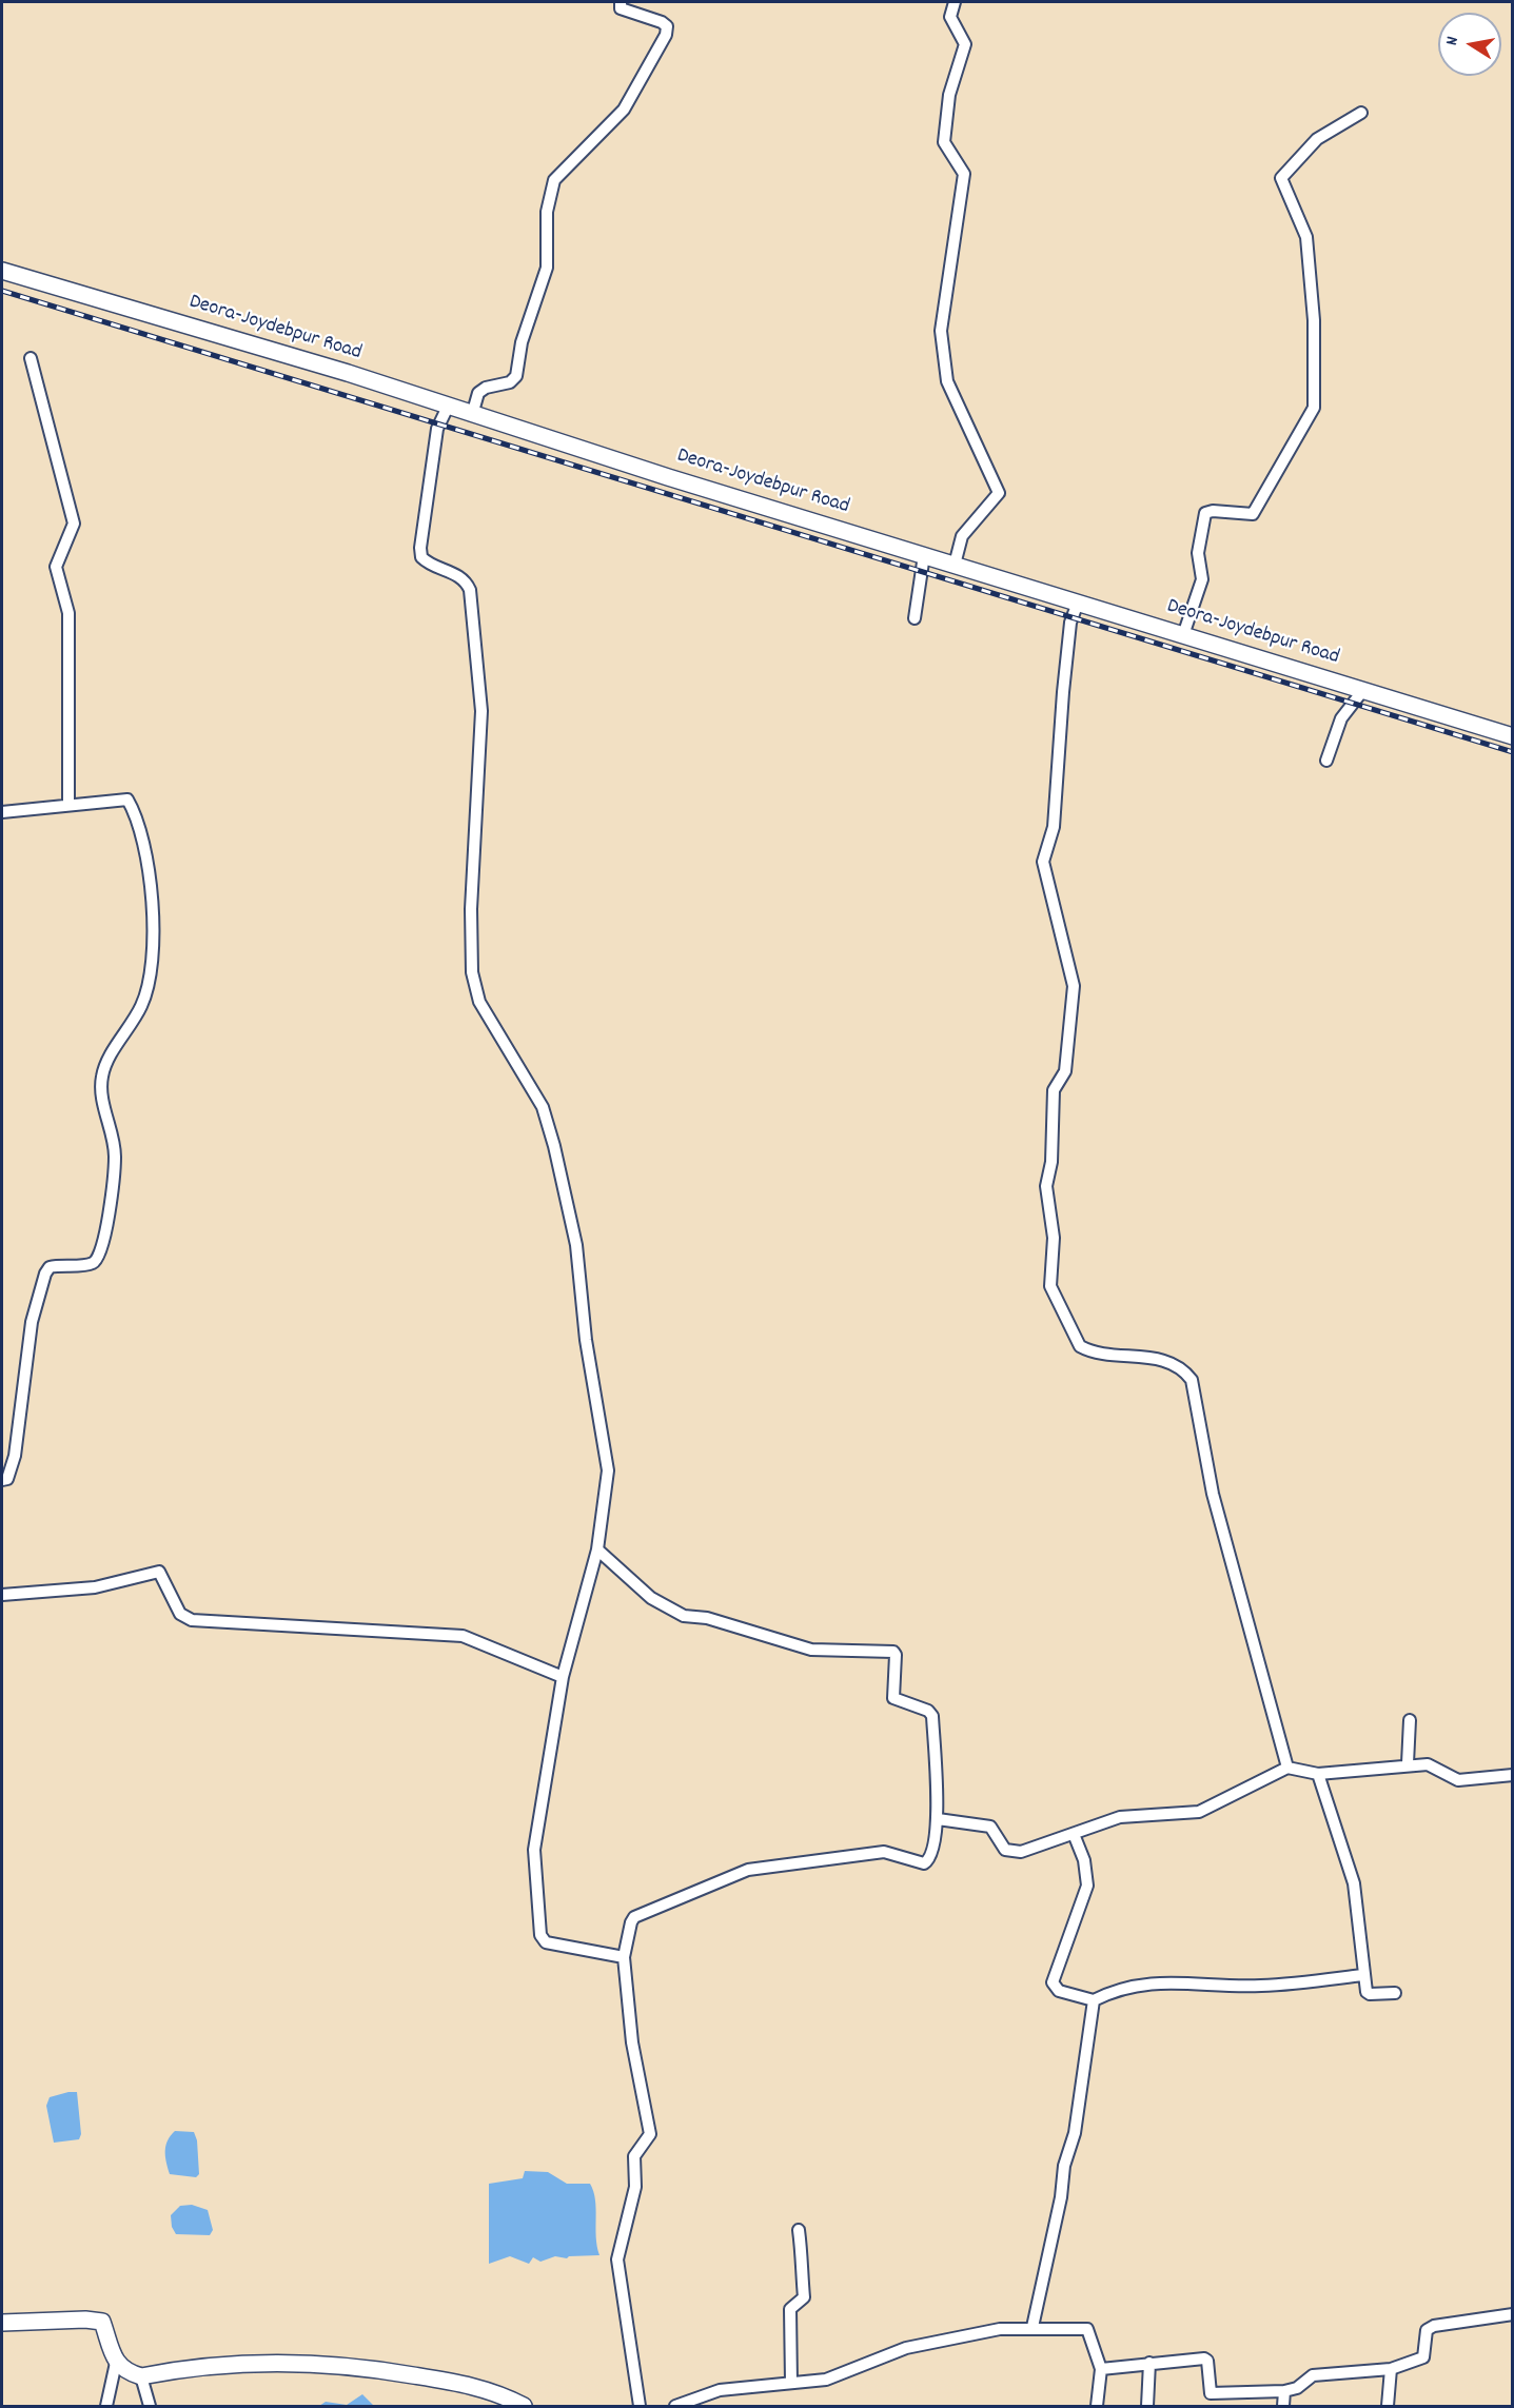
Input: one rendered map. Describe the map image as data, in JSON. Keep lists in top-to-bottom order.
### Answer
{
  "streets": {
    "street": ["Deora-Joydebpur Road"]
  },
  "north": "left"
}
